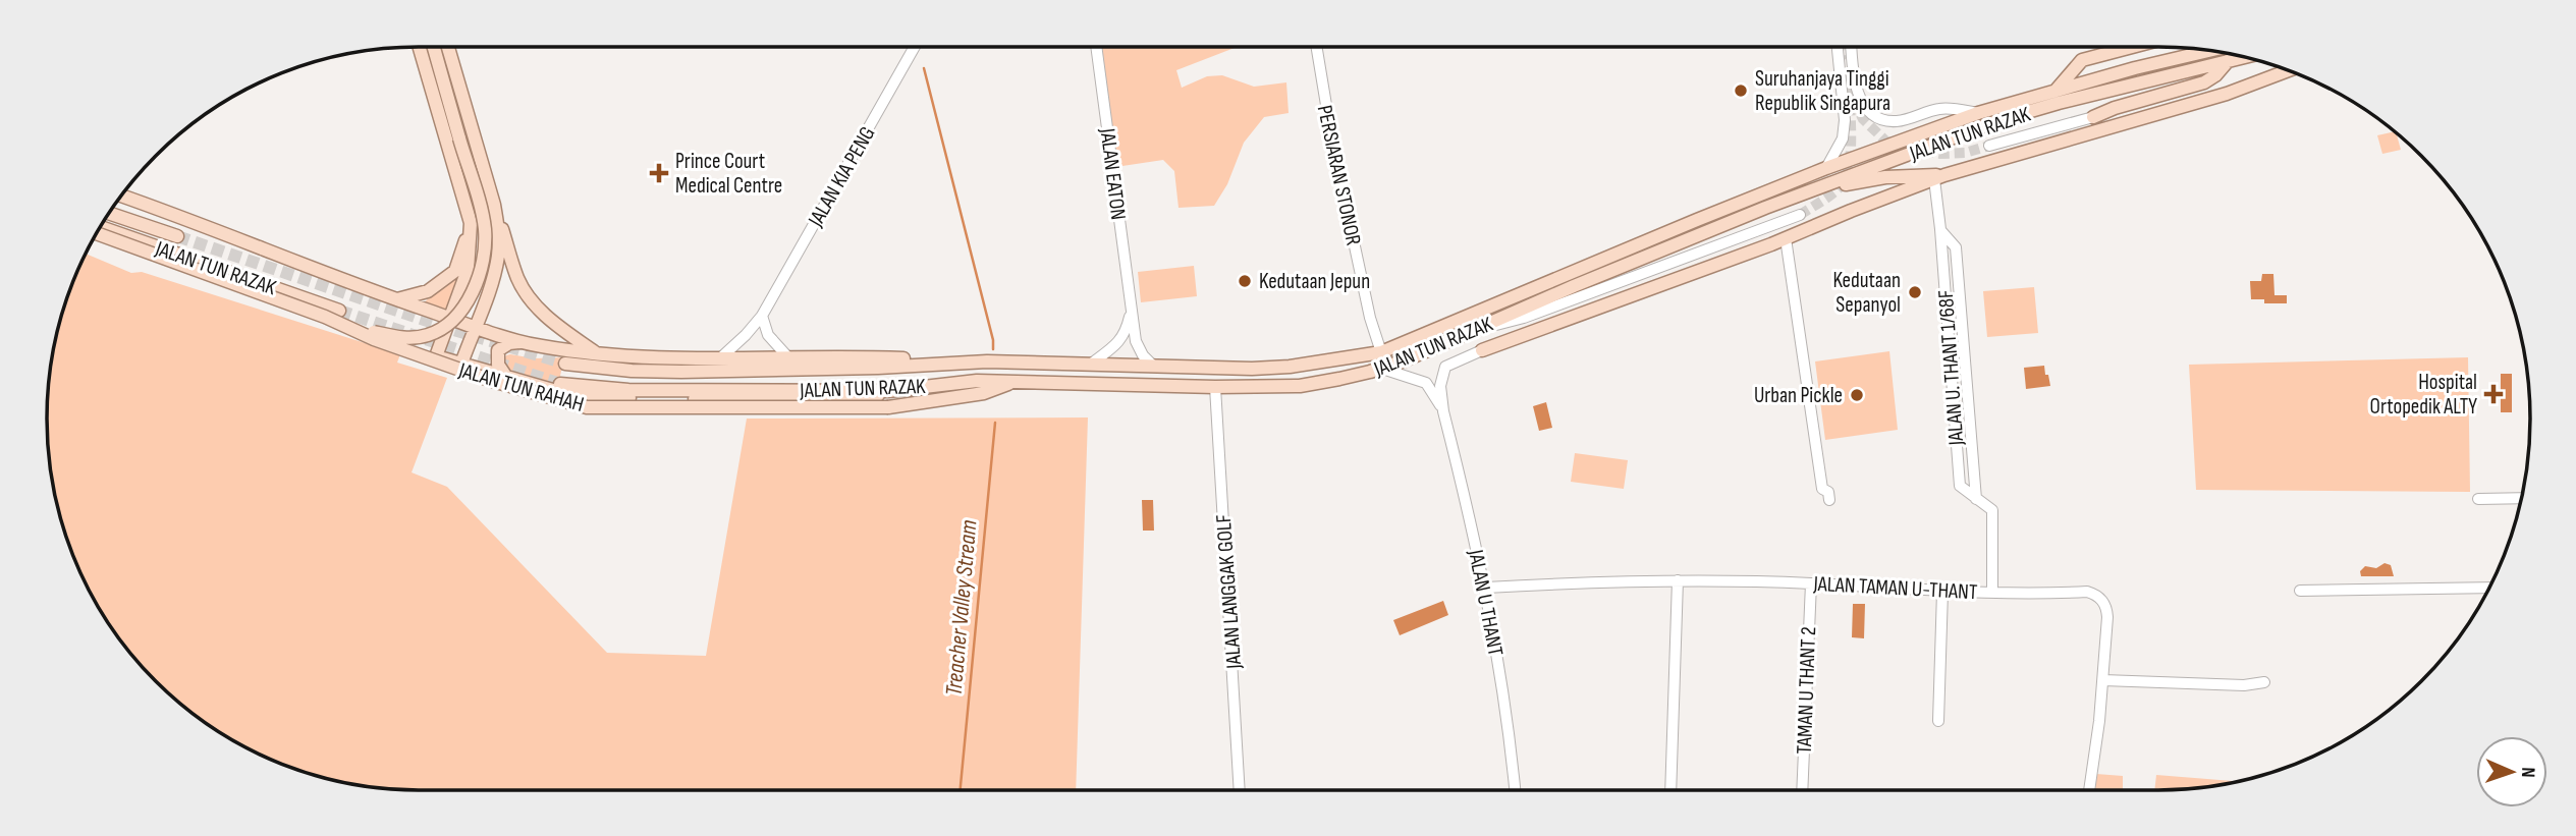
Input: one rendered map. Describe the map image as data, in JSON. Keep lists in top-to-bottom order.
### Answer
{
  "streets": {
    "main road": ["JALAN TUN RAZAK", "JALAN TUN RAHAH"],
    "street": [
      "JALAN EATON",
      "PERSIARAN STONOR",
      "JALAN KIA PENG",
      "JALAN U. THANT 1/68F",
      "JALAN TAMAN U-THANT",
      "JALAN LANGGAK GOLF",
      "JALAN U THANT",
      "TAMAN U THANT 2"
    ]
  },
  "crossings": [
    ["JALAN TUN RAZAK", "JALAN EATON"],
    ["JALAN TUN RAZAK", "PERSIARAN STONOR"],
    ["JALAN TUN RAZAK", "JALAN U. THANT 1/68F"],
    ["JALAN TUN RAZAK", "JALAN TUN RAHAH"],
    ["JALAN TUN RAZAK", "JALAN LANGGAK GOLF"],
    ["JALAN TUN RAZAK", "JALAN U THANT"],
    ["JALAN U. THANT 1/68F", "JALAN TAMAN U-THANT"],
    ["JALAN TAMAN U-THANT", "JALAN U THANT"],
    ["JALAN TAMAN U-THANT", "TAMAN U THANT 2"]
  ],
  "water": ["Treacher Valley Stream"],
  "places": {
    "other": [
      "Suruhanjaya Tinggi Republik Singapura",
      "Kedutaan Jepun",
      "Kedutaan Sepanyol",
      "Urban Pickle"
    ],
    "health": ["Prince Court Medical Centre", "Hospital Ortopedik ALTY"]
  },
  "north": "right"
}
